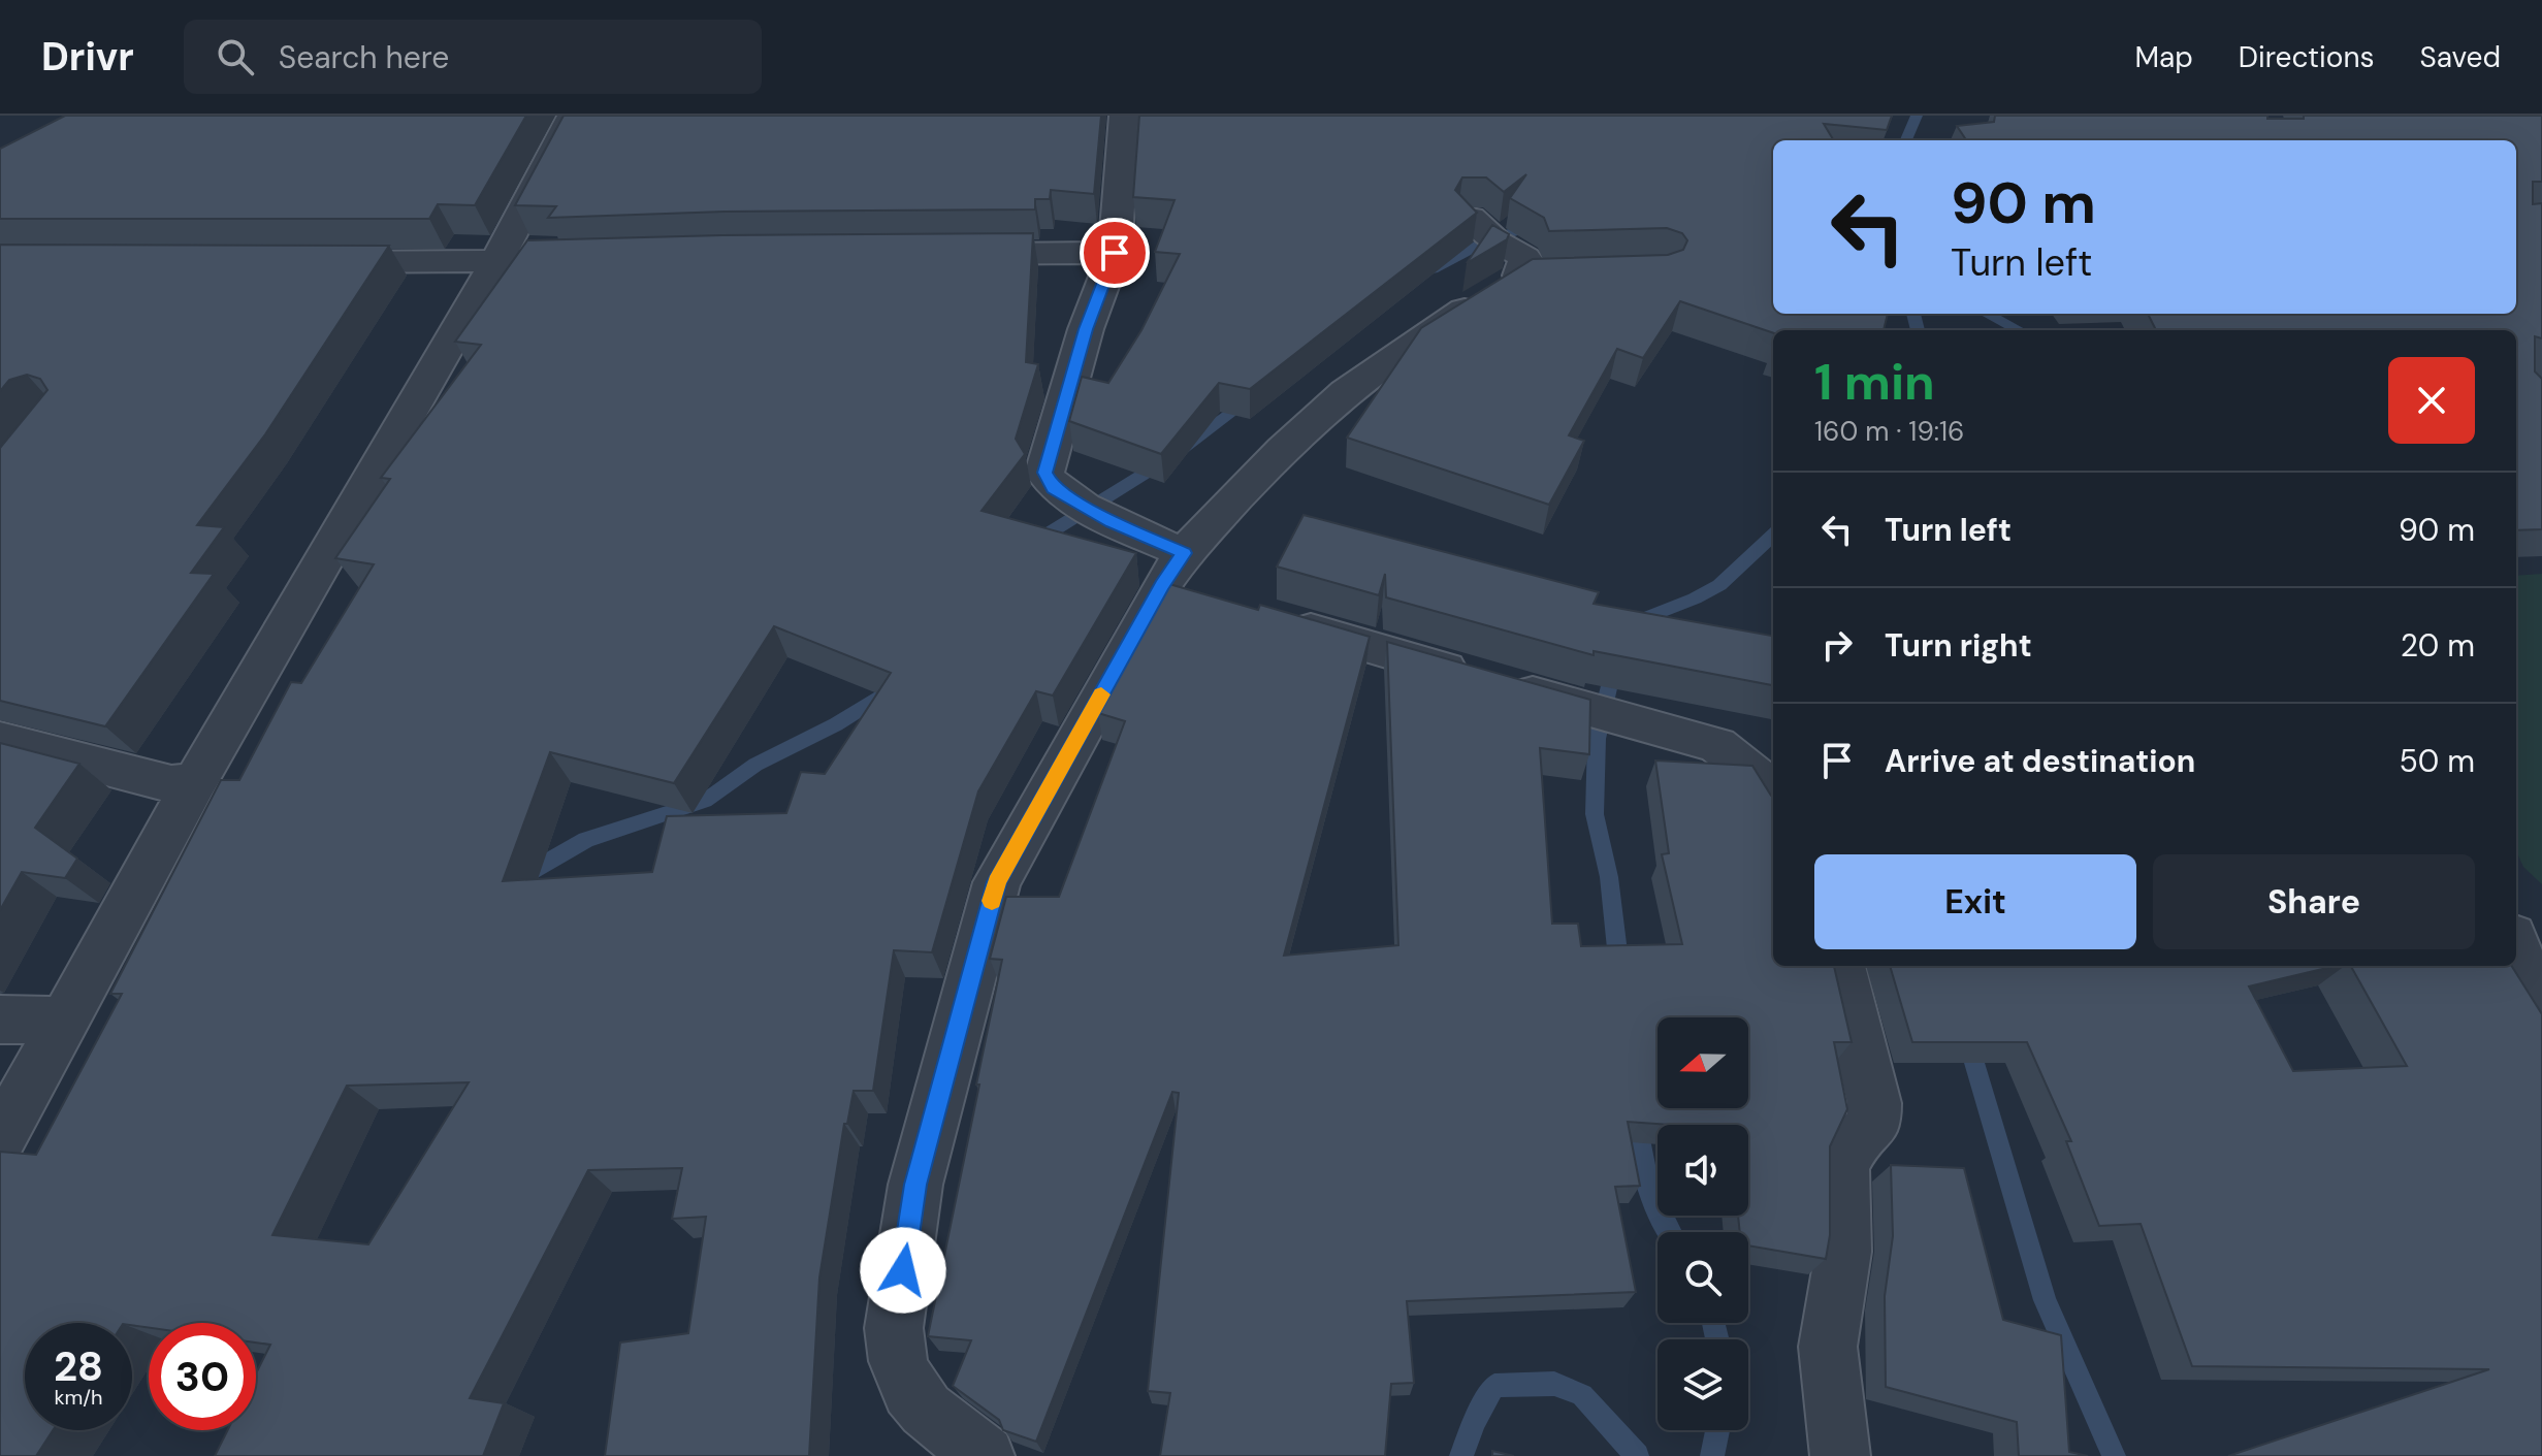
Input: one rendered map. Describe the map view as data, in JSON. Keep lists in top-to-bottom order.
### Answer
{
  "north": "left",
  "page": {
    "header": "Drivr",
    "search": "Search here",
    "nav": ["Map", "Directions", "Saved"],
    "turn": ["90 m", "Turn left"],
    "heading": ["1 min", "160 m · 19:16"],
    "list": [
      {
        "name": "Turn left",
        "value": "90 m"
      },
      {
        "name": "Turn right",
        "value": "20 m"
      },
      {
        "name": "Arrive at destination",
        "value": "50 m"
      }
    ],
    "buttons": ["Exit", "Share"],
    "speed": "28 km/h",
    "limit": "30"
  }
}
